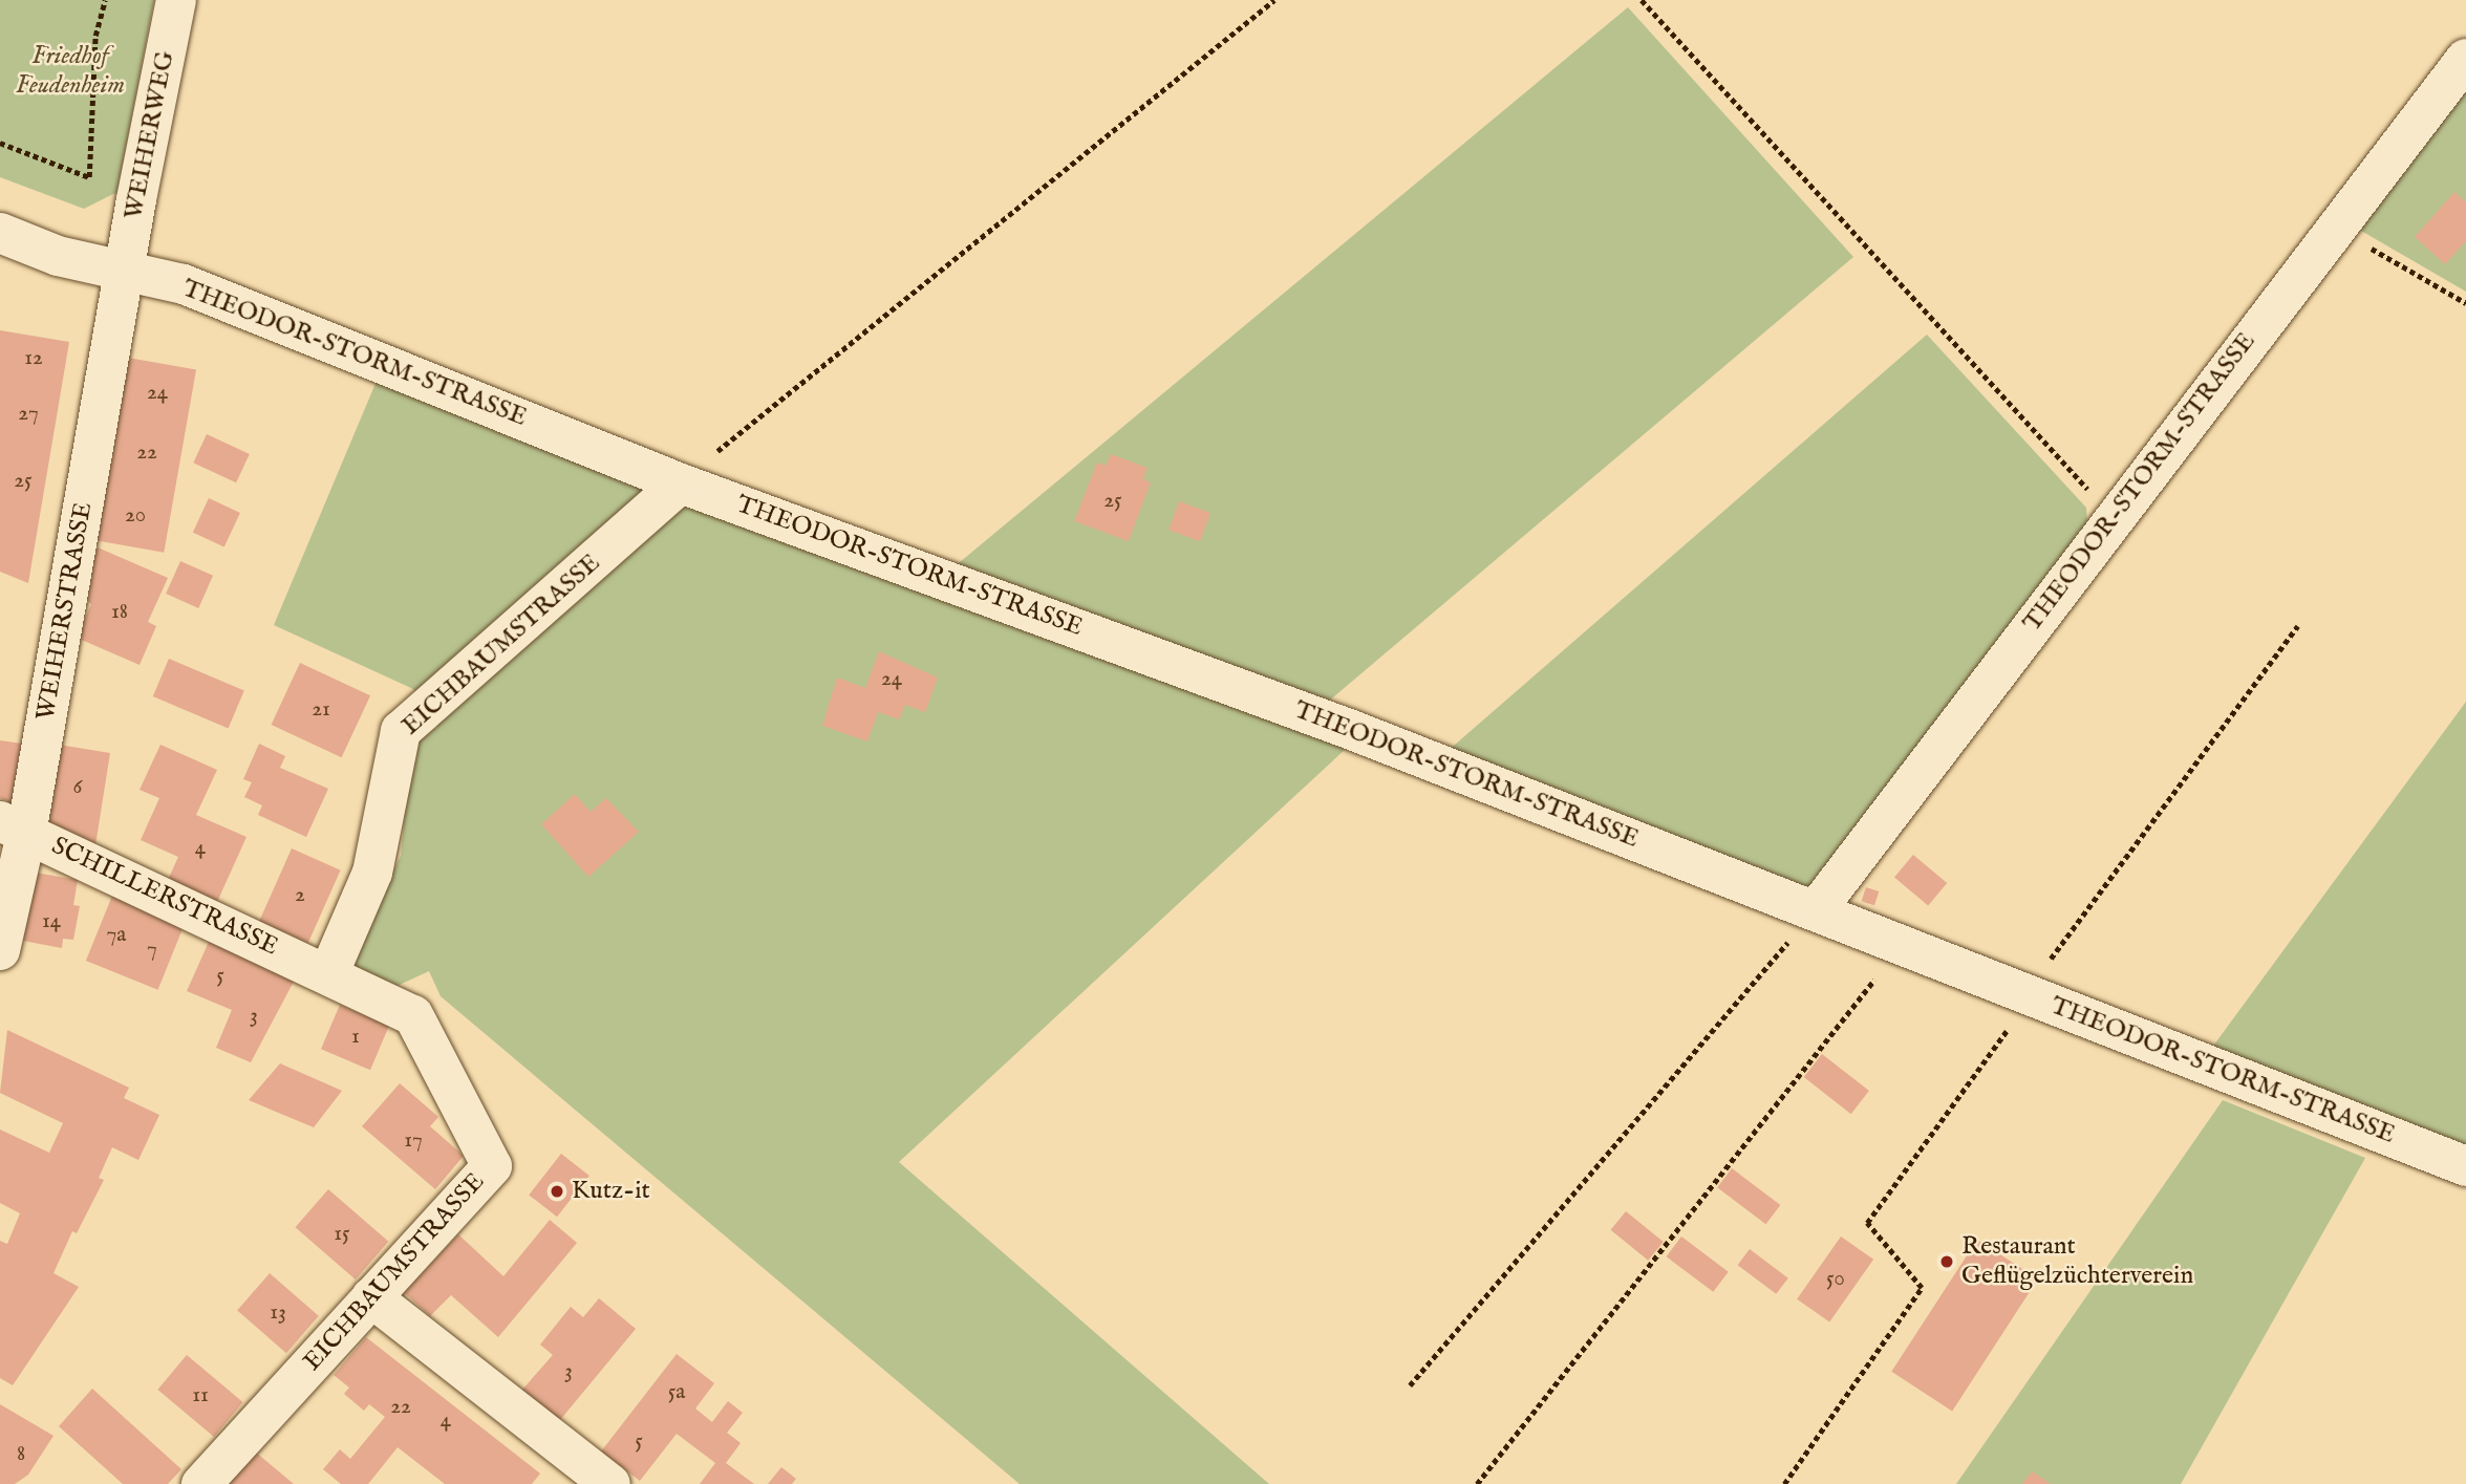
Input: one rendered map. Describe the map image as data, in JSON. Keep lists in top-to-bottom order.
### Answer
{
  "streets": {
    "street": [
      "WEIHERWEG",
      "THEODOR-STORM-STRASSE",
      "WEIHERSTRASSE",
      "EICHBAUMSTRASSE",
      "SCHILLERSTRASSE"
    ]
  },
  "crossings": [
    ["WEIHERWEG", "THEODOR-STORM-STRASSE"],
    ["WEIHERWEG", "WEIHERSTRASSE"],
    ["THEODOR-STORM-STRASSE", "WEIHERSTRASSE"],
    ["THEODOR-STORM-STRASSE", "EICHBAUMSTRASSE"],
    ["WEIHERSTRASSE", "SCHILLERSTRASSE"],
    ["EICHBAUMSTRASSE", "SCHILLERSTRASSE"]
  ],
  "parks": ["Friedhof Feudenheim"],
  "places": ["Kutz-it", "Restaurant Geflügelzüchterverein"],
  "house_numbers": [
    "12",
    "24",
    "27",
    "22",
    "25",
    "25",
    "20",
    "18",
    "24",
    "21",
    "6",
    "4",
    "2",
    "14",
    "7a",
    "7",
    "5",
    "3",
    "1",
    "17",
    "15",
    "50",
    "13",
    "3",
    "5a",
    "11",
    "22",
    "4",
    "5",
    "8"
  ]
}
